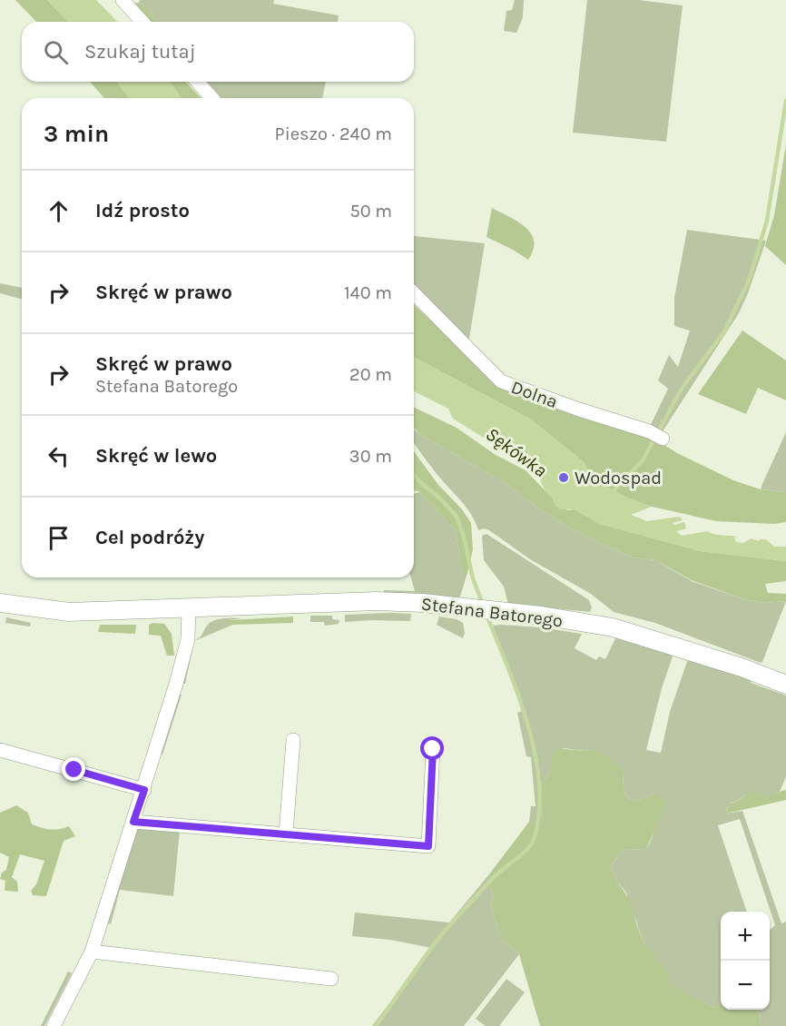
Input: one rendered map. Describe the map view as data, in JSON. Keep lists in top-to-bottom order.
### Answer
{
  "streets": {
    "street": ["Dolna", "Stefana Batorego"]
  },
  "water": ["Sękówka"],
  "places": ["Wodospad"],
  "page": {
    "search": "Szukaj tutaj",
    "heading": ["3 min", "Pieszo · 240 m"],
    "list": [
      ["Idź prosto", "50 m"],
      ["Skręć w prawo", "140 m"],
      ["Skręć w prawo", "Stefana Batorego", "20 m"],
      ["Skręć w lewo", "30 m"],
      "Cel podróży"
    ],
    "map_buttons": ["+", "−"]
  }
}
